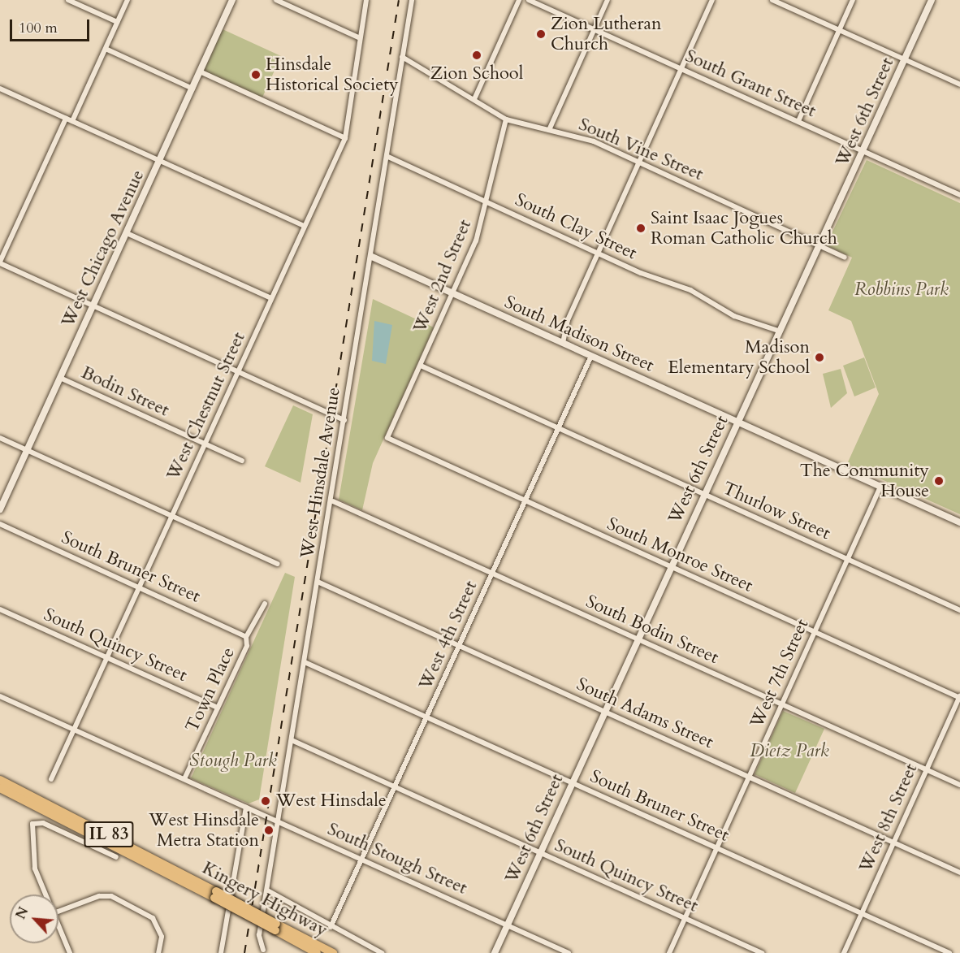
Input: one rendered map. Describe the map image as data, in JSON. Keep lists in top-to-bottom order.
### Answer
{
  "streets": {
    "highway": ["IL 83", "Kingery Highway"],
    "street": [
      "South Grant Street",
      "West 6th Street",
      "South Vine Street",
      "South Clay Street",
      "West Chicago Avenue",
      "West 2nd Street",
      "South Madison Street",
      "Bodin Street",
      "West Chestnut Street",
      "West Hinsdale Avenue",
      "Thurlow Street",
      "South Monroe Street",
      "South Bruner Street",
      "South Bodin Street",
      "West 4th Street",
      "South Quincy Street",
      "West 7th Street",
      "Town Place",
      "South Adams Street",
      "West 8th Street",
      "South Stough Street"
    ]
  },
  "crossings": [
    ["South Grant Street", "West 6th Street"],
    ["West 6th Street", "South Vine Street"],
    ["West 6th Street", "South Clay Street"],
    ["West 6th Street", "South Madison Street"],
    ["West 6th Street", "Thurlow Street"],
    ["West 6th Street", "South Monroe Street"],
    ["West 6th Street", "South Bruner Street"],
    ["West 6th Street", "South Bodin Street"],
    ["West 6th Street", "South Quincy Street"],
    ["West 6th Street", "South Adams Street"],
    ["West 6th Street", "South Stough Street"],
    ["South Vine Street", "West 2nd Street"],
    ["South Vine Street", "West Hinsdale Avenue"],
    ["South Clay Street", "West 2nd Street"],
    ["South Clay Street", "West Hinsdale Avenue"],
    ["West Chicago Avenue", "Bodin Street"],
    ["West 2nd Street", "South Madison Street"],
    ["West 2nd Street", "Thurlow Street"],
    ["West 2nd Street", "South Monroe Street"],
    ["South Madison Street", "West Hinsdale Avenue"],
    ["South Madison Street", "West 4th Street"],
    ["South Madison Street", "West 7th Street"],
    ["Bodin Street", "West Chestnut Street"],
    ["West Chestnut Street", "South Bruner Street"],
    ["West Chestnut Street", "South Quincy Street"],
    ["West Chestnut Street", "South Stough Street"],
    ["West Hinsdale Avenue", "South Bruner Street"],
    ["West Hinsdale Avenue", "South Bodin Street"],
    ["West Hinsdale Avenue", "South Quincy Street"],
    ["West Hinsdale Avenue", "South Adams Street"],
    ["West Hinsdale Avenue", "South Stough Street"],
    ["Thurlow Street", "West 4th Street"],
    ["Thurlow Street", "West 7th Street"],
    ["South Monroe Street", "West 4th Street"],
    ["South Monroe Street", "West 7th Street"],
    ["South Monroe Street", "West 8th Street"],
    ["South Bruner Street", "West 4th Street"],
    ["South Bruner Street", "West 7th Street"],
    ["South Bruner Street", "Town Place"],
    ["South Bruner Street", "West 8th Street"],
    ["South Bodin Street", "West 4th Street"],
    ["South Bodin Street", "West 7th Street"],
    ["South Bodin Street", "West 8th Street"],
    ["West 4th Street", "South Quincy Street"],
    ["West 4th Street", "South Adams Street"],
    ["West 4th Street", "South Stough Street"],
    ["South Quincy Street", "West 7th Street"],
    ["South Quincy Street", "Town Place"],
    ["West 7th Street", "South Adams Street"],
    ["Town Place", "South Stough Street"],
    ["South Adams Street", "West 8th Street"]
  ],
  "parks": ["Robbins Park", "Dietz Park", "Stough Park"],
  "places": [
    "Zion Lutheran Church",
    "Zion School",
    "Hinsdale Historical Society",
    "Saint Isaac Jogues Roman Catholic Church",
    "Madison Elementary School",
    "The Community House",
    "West Hinsdale",
    "West Hinsdale Metra Station"
  ],
  "scale_bar": "100 m",
  "north": "top left"
}
